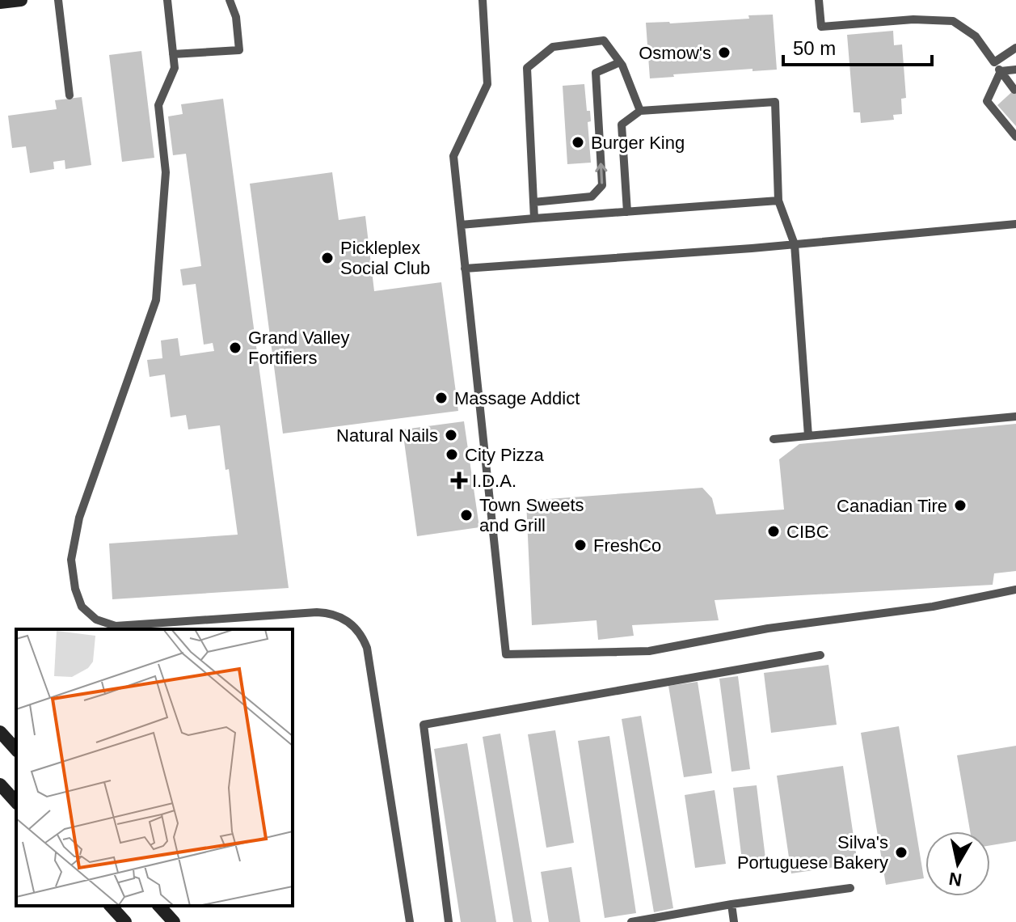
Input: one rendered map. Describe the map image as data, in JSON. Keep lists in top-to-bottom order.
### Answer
{
  "places": {
    "other": [
      "Osmow's",
      "Burger King",
      "Pickleplex Social Club",
      "Grand Valley Fortifiers",
      "Massage Addict",
      "Natural Nails",
      "City Pizza",
      "Canadian Tire",
      "Town Sweets and Grill",
      "CIBC",
      "FreshCo",
      "Silva's Portuguese Bakery"
    ],
    "health": ["I.D.A."]
  },
  "scale_bar": "50 m",
  "north": "bottom"
}
